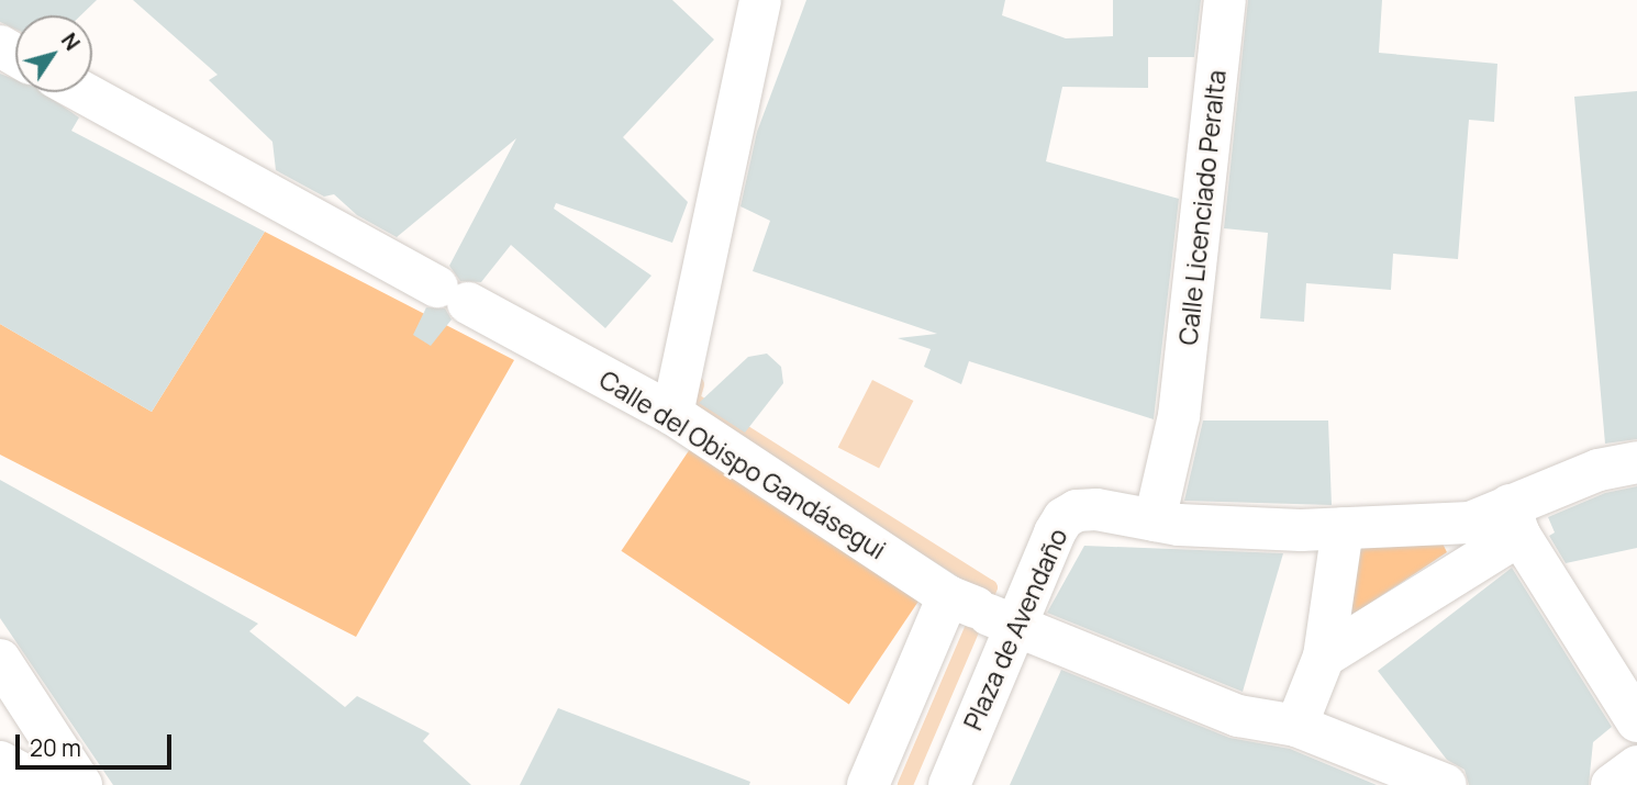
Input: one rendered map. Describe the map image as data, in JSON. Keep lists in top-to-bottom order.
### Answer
{
  "streets": {
    "street": ["Calle Licenciado Peralta", "Calle del Obispo Gandásegui", "Plaza de Avendaño"]
  },
  "crossings": [
    ["Calle Licenciado Peralta", "Plaza de Avendaño"],
    ["Calle del Obispo Gandásegui", "Plaza de Avendaño"]
  ],
  "scale_bar": "20 m",
  "north": "top right"
}
